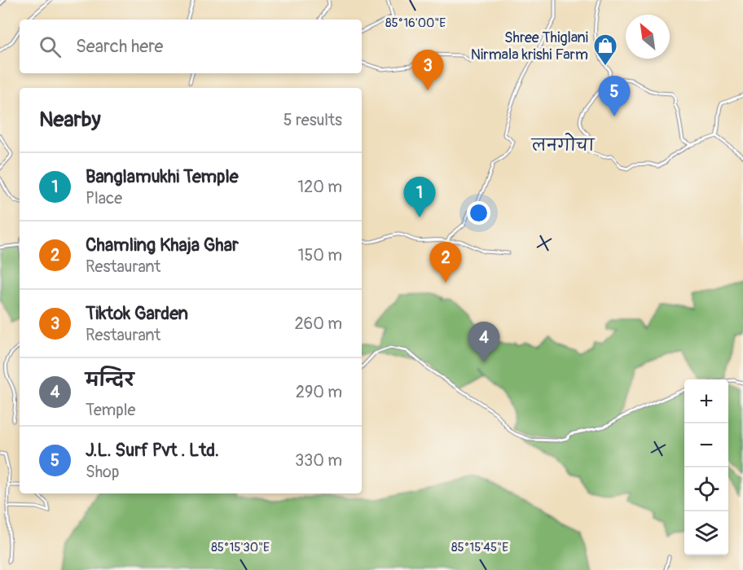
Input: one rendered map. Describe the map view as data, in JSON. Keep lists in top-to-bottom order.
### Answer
{
  "districts": ["लनगोचा"],
  "places": {
    "shop": ["Shree Thiglani Nirmala krishi Farm"]
  },
  "north": "top left",
  "page": {
    "search": "Search here",
    "pins": [
      "3",
      "5",
      "1",
      "2",
      "4"
    ],
    "heading": ["Nearby", "5 results"],
    "list": [
      {
        "mark": "1",
        "name": "Banglamukhi Temple",
        "note": "Place",
        "value": "120 m"
      },
      {
        "mark": "2",
        "name": "Chamling Khaja Ghar",
        "note": "Restaurant",
        "value": "150 m"
      },
      {
        "mark": "3",
        "name": "Tiktok Garden",
        "note": "Restaurant",
        "value": "260 m"
      },
      {
        "mark": "4",
        "name": "मन्दिर",
        "note": "Temple",
        "value": "290 m"
      },
      {
        "mark": "5",
        "name": "J.L. Surf Pvt . Ltd.",
        "note": "Shop",
        "value": "330 m"
      }
    ],
    "map_buttons": ["+", "−"]
  },
  "coordinates": ["85°16'00\"E", "85°15'30\"E", "85°15'45\"E"]
}
